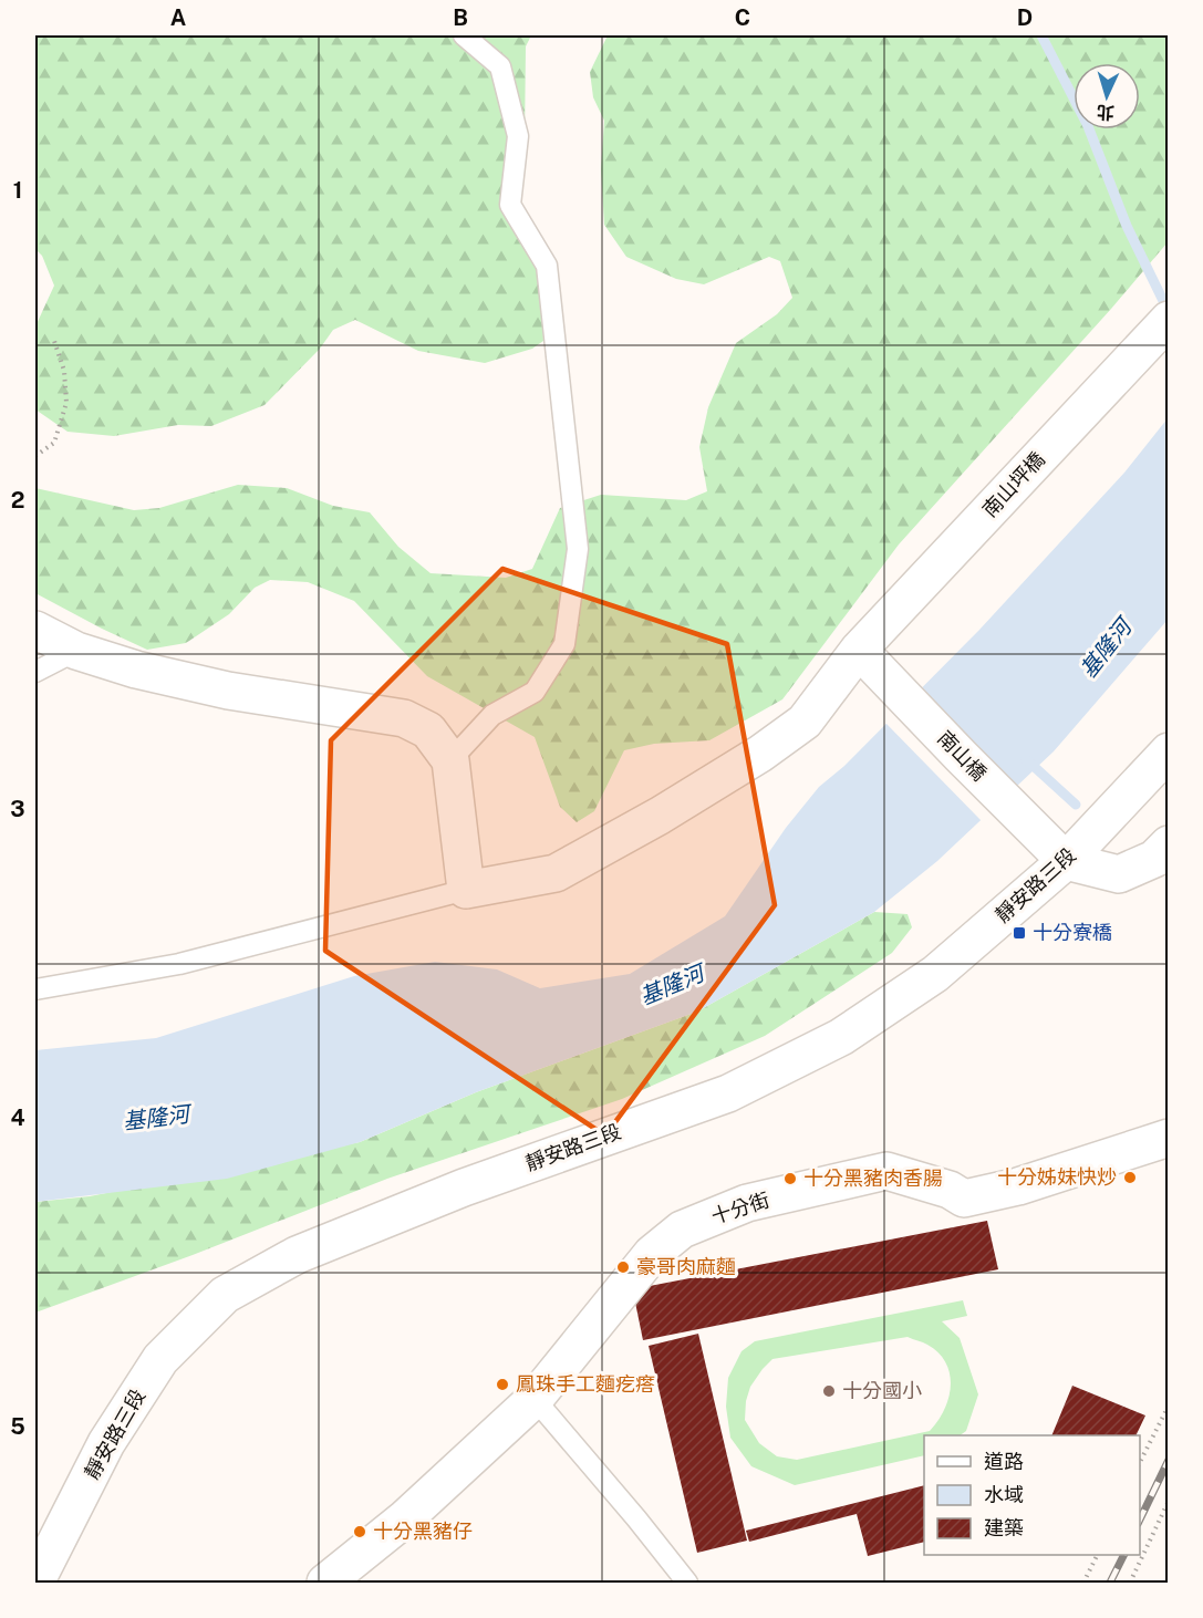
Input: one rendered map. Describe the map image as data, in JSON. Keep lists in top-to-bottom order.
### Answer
{
  "streets": {
    "street": [
      "南山坪橋",
      "南山橋",
      "靜安路三段",
      "十分街"
    ]
  },
  "crossings": [
    ["南山坪橋", "南山橋"],
    ["南山橋", "靜安路三段"]
  ],
  "water": ["基隆河"],
  "places": {
    "transit": ["十分寮橋"],
    "other": [
      "十分姊妹快炒",
      "十分黑豬肉香腸",
      "豪哥肉麻麵",
      "鳳珠手工麵疙瘩",
      "十分國小",
      "十分黑豬仔"
    ]
  },
  "legend": ["道路", "水域", "建築"],
  "north": "bottom",
  "grid": {
    "columns": [
      "A",
      "B",
      "C",
      "D"
    ],
    "rows": [
      "1",
      "2",
      "3",
      "4",
      "5"
    ]
  }
}
